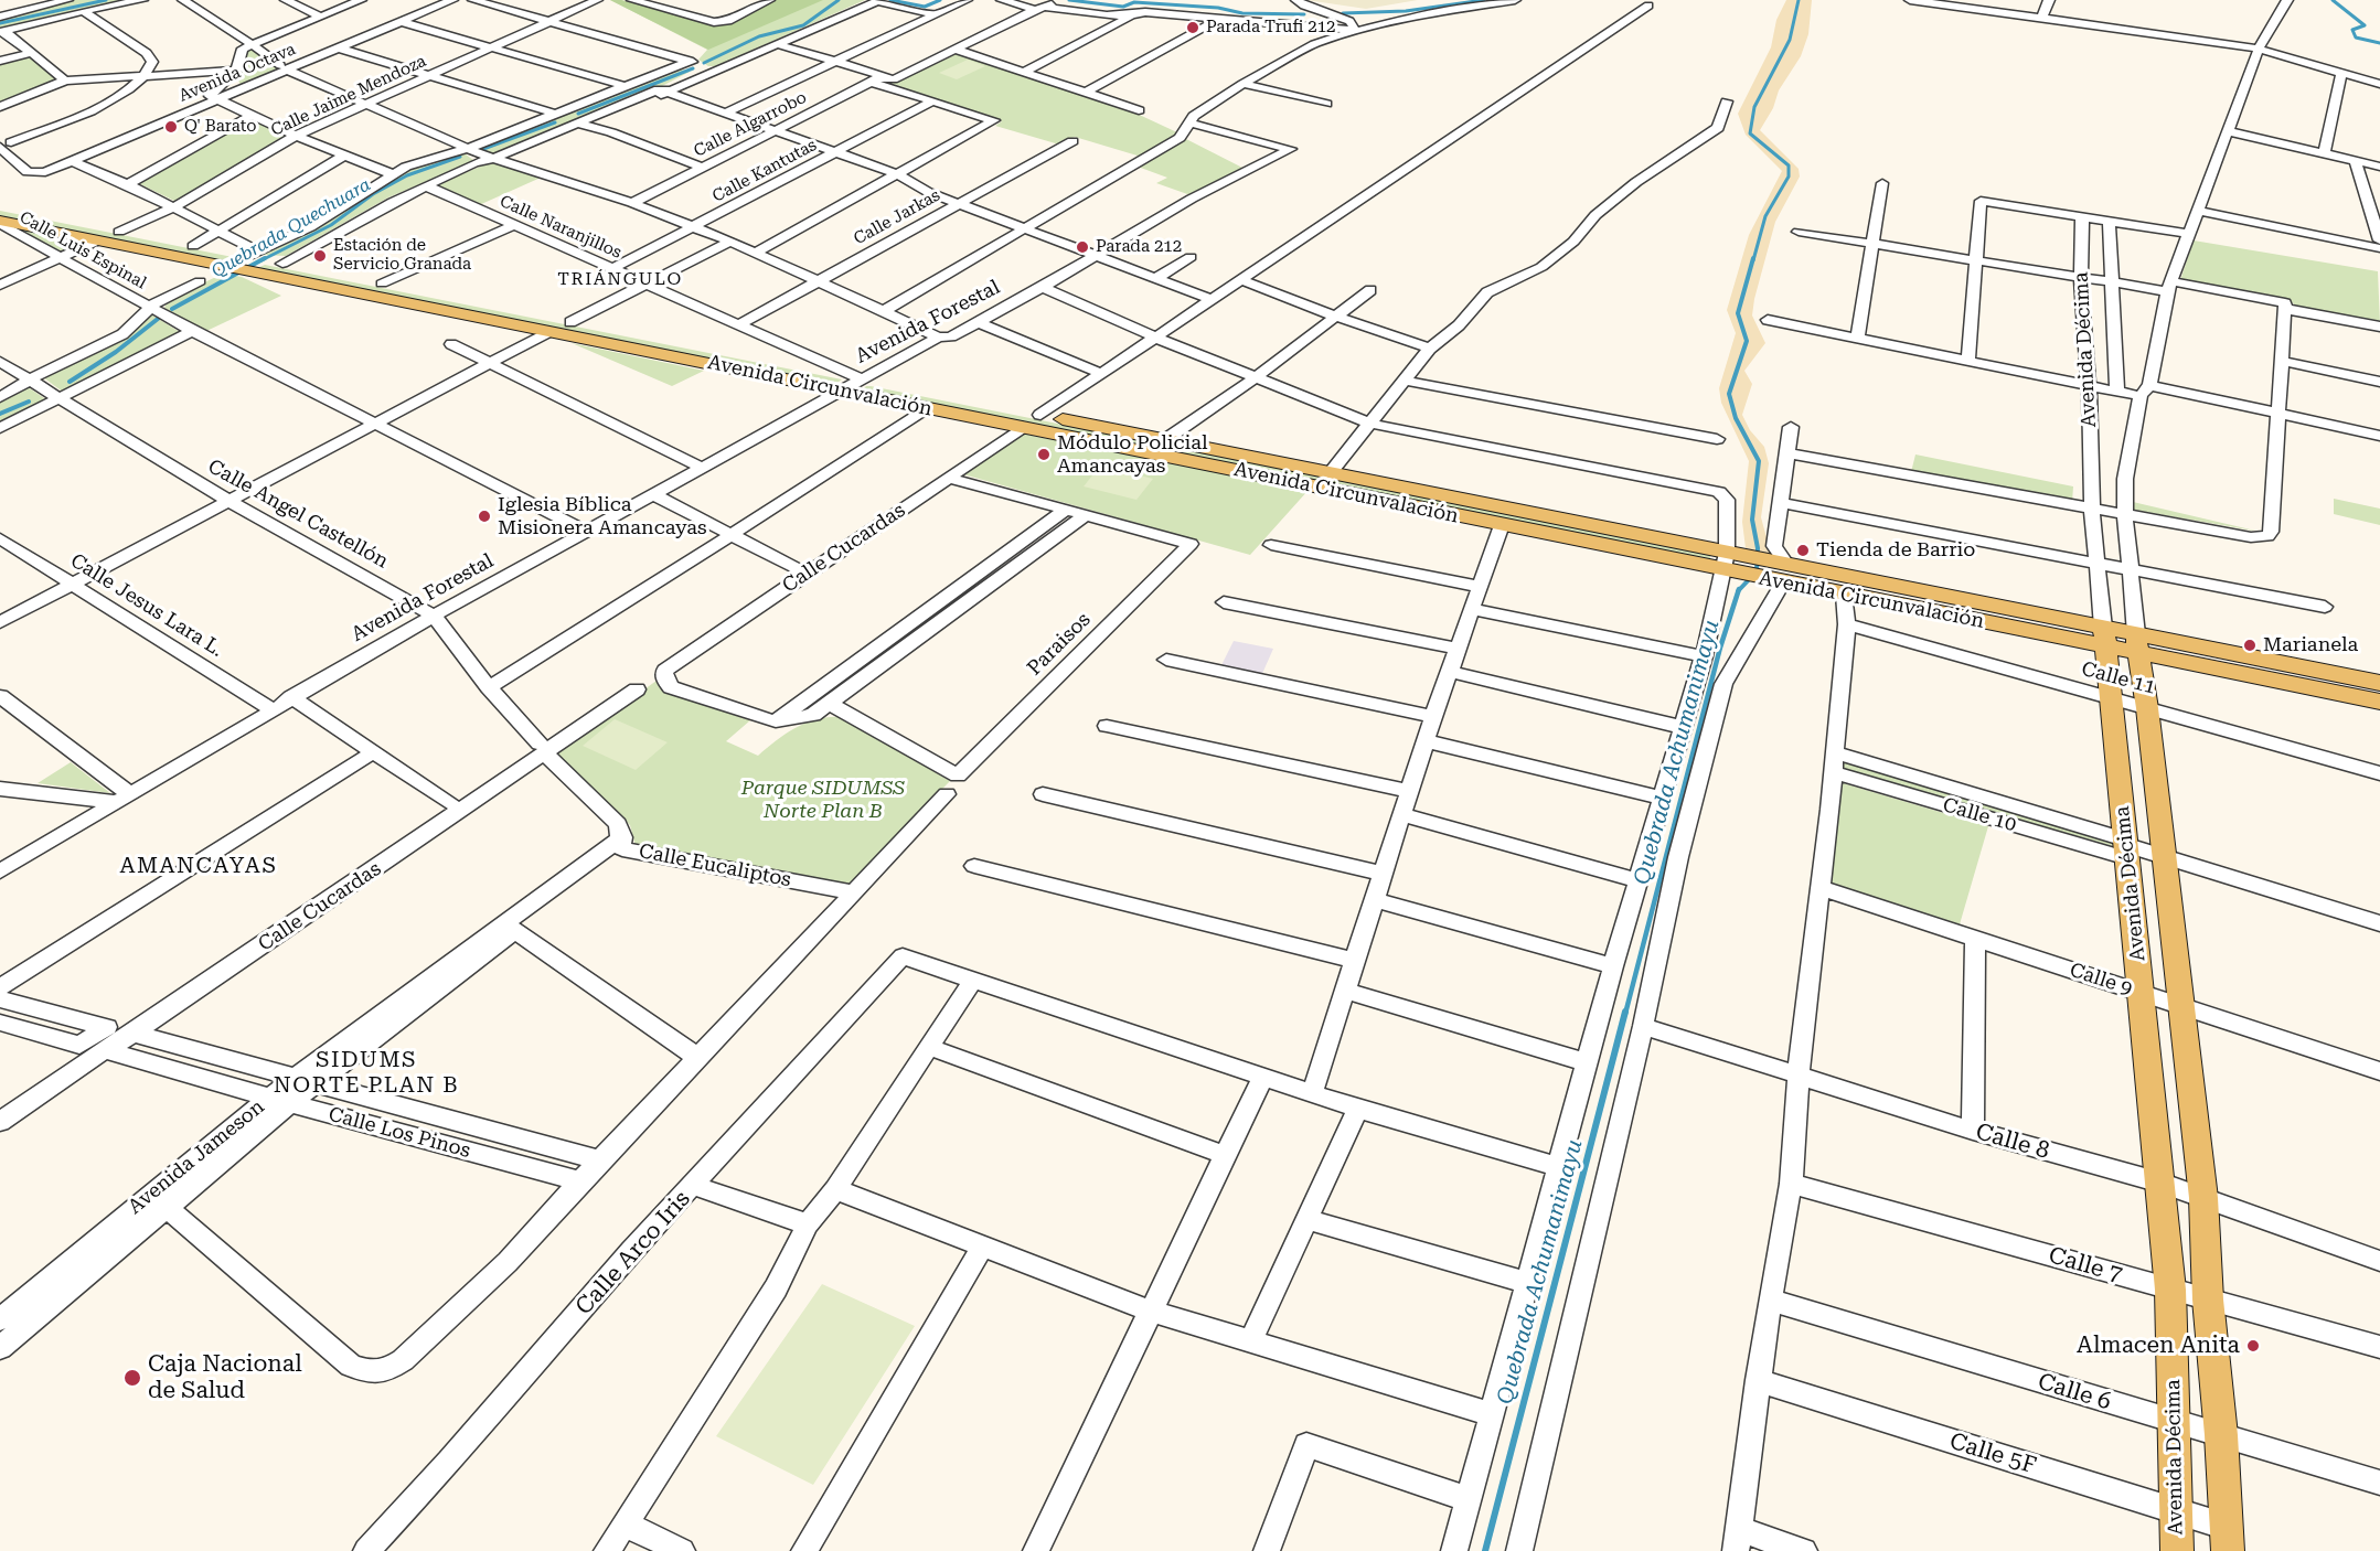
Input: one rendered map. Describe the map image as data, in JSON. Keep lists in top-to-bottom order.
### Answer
{
  "streets": {
    "main road": ["Avenida Décima", "Avenida Circunvalación"],
    "street": [
      "Avenida Octava",
      "Calle Jaime Mendoza",
      "Calle Algarrobo",
      "Calle Kantutas",
      "Calle Jarkas",
      "Calle Naranjillos",
      "Calle Luis Espinal",
      "Avenida Forestal",
      "Calle Angel Castellón",
      "Calle Cucardas",
      "Calle Jesus Lara L.",
      "Paraisos",
      "Calle 11",
      "Calle 10",
      "Calle Eucaliptos",
      "Calle 9",
      "Calle Los Pinos",
      "Calle 8",
      "Avenida Jameson",
      "Calle Arco Iris",
      "Calle 7",
      "Calle 6",
      "Calle 5F"
    ]
  },
  "crossings": [
    ["Calle Jaime Mendoza", "Avenida Circunvalación"],
    ["Calle Kantutas", "Calle Naranjillos"],
    ["Calle Jarkas", "Calle Naranjillos"],
    ["Calle Naranjillos", "Avenida Forestal"],
    ["Calle Naranjillos", "Avenida Circunvalación"],
    ["Calle Luis Espinal", "Avenida Forestal"],
    ["Calle Luis Espinal", "Avenida Circunvalación"],
    ["Avenida Forestal", "Avenida Circunvalación"],
    ["Avenida Forestal", "Calle Angel Castellón"],
    ["Avenida Forestal", "Calle Jesus Lara L."],
    ["Avenida Décima", "Avenida Circunvalación"],
    ["Avenida Décima", "Calle 11"],
    ["Avenida Décima", "Calle 10"],
    ["Avenida Décima", "Calle 9"],
    ["Avenida Décima", "Calle 8"],
    ["Avenida Décima", "Calle 7"],
    ["Avenida Décima", "Calle 6"],
    ["Avenida Décima", "Calle 5F"],
    ["Avenida Circunvalación", "Calle Cucardas"],
    ["Calle Angel Castellón", "Calle Cucardas"],
    ["Calle Angel Castellón", "Calle Eucaliptos"],
    ["Calle Cucardas", "Calle Eucaliptos"],
    ["Calle Cucardas", "Calle Los Pinos"],
    ["Paraisos", "Calle Eucaliptos"],
    ["Paraisos", "Calle Los Pinos"],
    ["Paraisos", "Avenida Jameson"],
    ["Calle Eucaliptos", "Avenida Jameson"],
    ["Calle Los Pinos", "Avenida Jameson"]
  ],
  "districts": ["TRIÁNGULO", "AMANCAYAS", "SIDUMS NORTE PLAN B"],
  "water": ["Quebrada Quechuara", "Quebrada Achumanimayu"],
  "parks": ["Parque SIDUMSS Norte Plan B"],
  "places": [
    "Parada Trufi 212",
    "Q' Barato",
    "Parada 212",
    "Estación de Servicio Granada",
    "Módulo Policial Amancayas",
    "Iglesia Bíblica Misionera Amancayas",
    "Tienda de Barrio",
    "Marianela",
    "Almacen Anita",
    "Caja Nacional de Salud"
  ]
}
